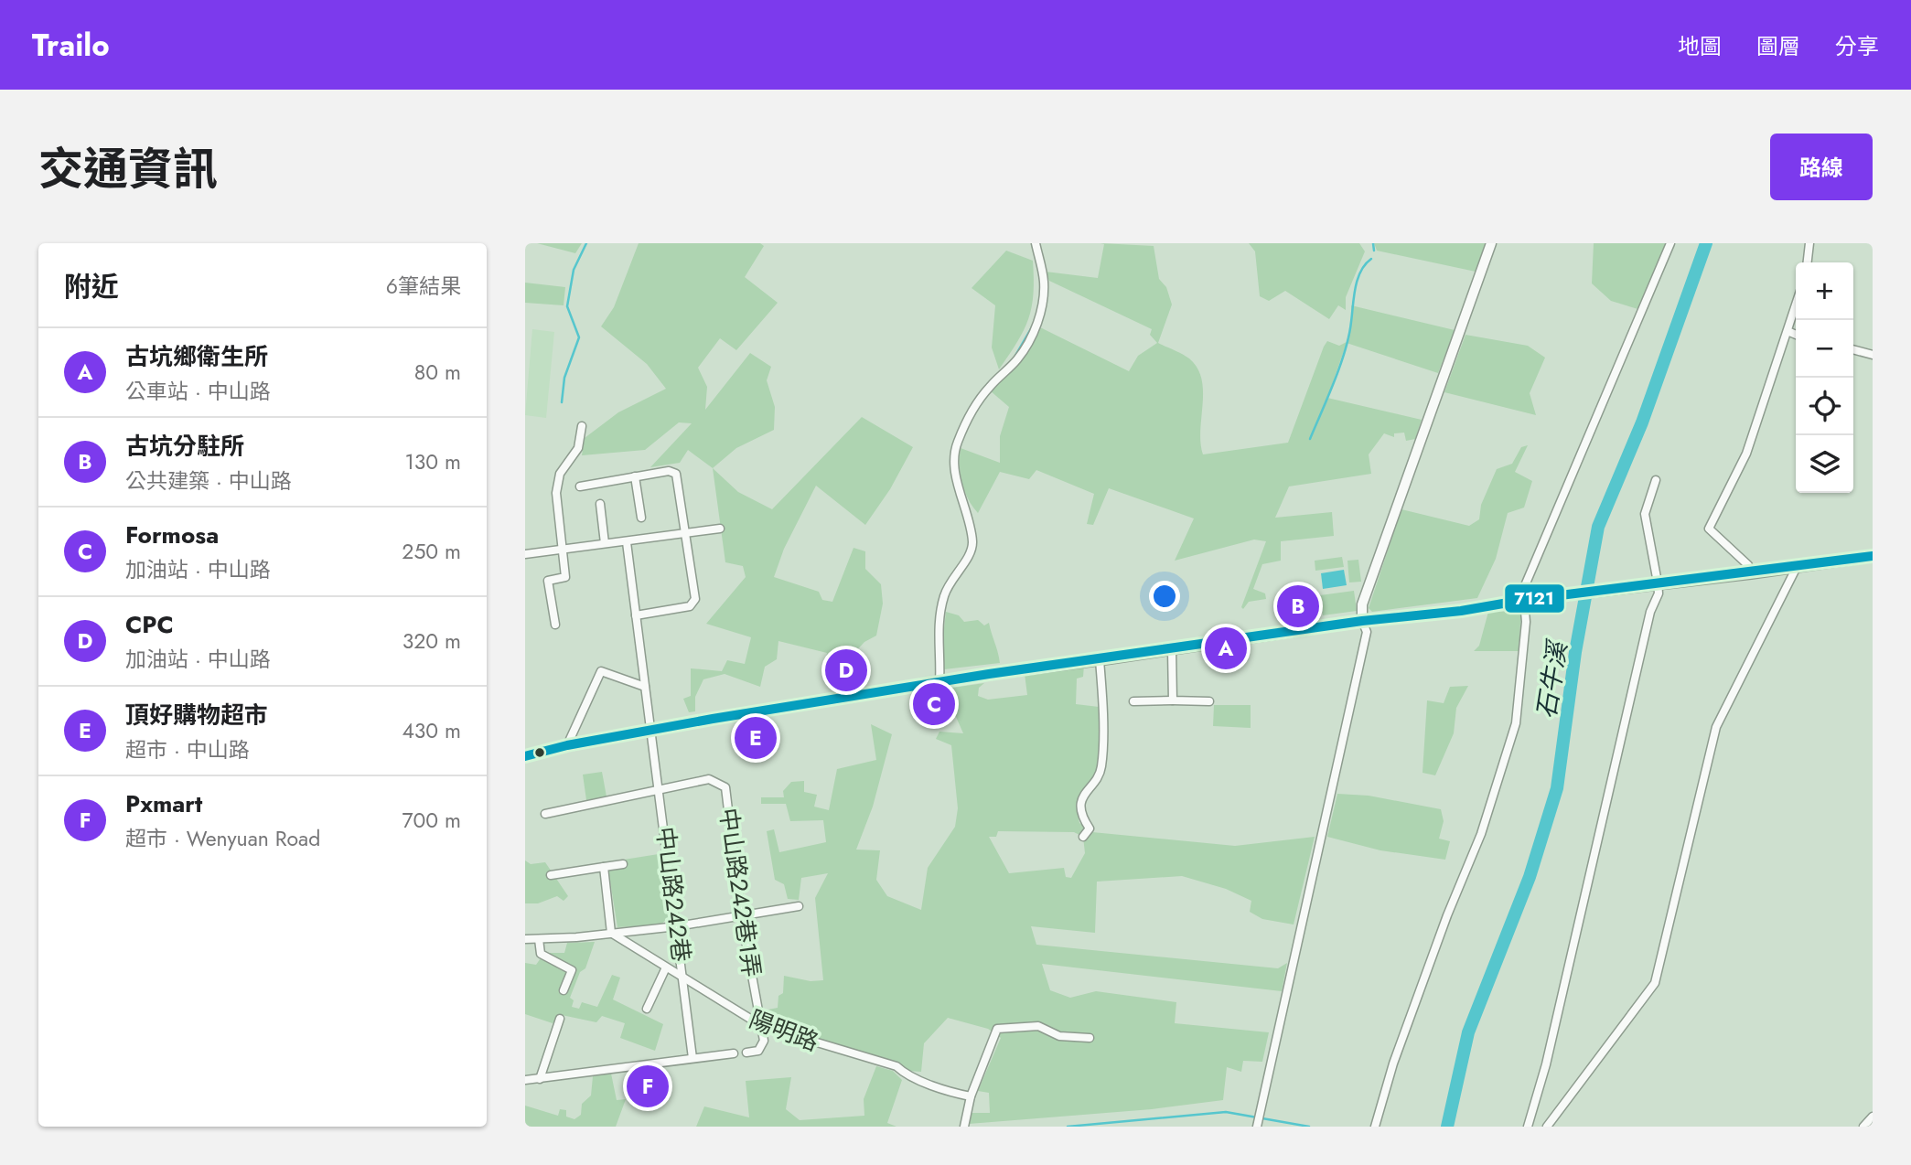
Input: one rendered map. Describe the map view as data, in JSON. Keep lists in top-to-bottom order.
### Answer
{
  "streets": {
    "street": ["中山路242巷1弄", "中山路242巷", "陽明路"]
  },
  "crossings": [
    ["中山路242巷1弄", "中山路242巷"],
    ["中山路242巷1弄", "陽明路"],
    ["中山路242巷", "陽明路"]
  ],
  "water": ["石牛溪"],
  "lines": ["transit line 7121"],
  "page": {
    "header": "Trailo",
    "nav": ["地圖", "圖層", "分享"],
    "title": "交通資訊",
    "buttons": "路線",
    "heading": ["附近", "6筆結果"],
    "map_buttons": ["+", "−"],
    "list": [
      {
        "mark": "A",
        "name": "古坑鄉衛生所",
        "note": "公車站 · 中山路",
        "value": "80 m"
      },
      {
        "mark": "B",
        "name": "古坑分駐所",
        "note": "公共建築 · 中山路",
        "value": "130 m"
      },
      {
        "mark": "C",
        "name": "Formosa",
        "note": "加油站 · 中山路",
        "value": "250 m"
      },
      {
        "mark": "D",
        "name": "CPC",
        "note": "加油站 · 中山路",
        "value": "320 m"
      },
      {
        "mark": "E",
        "name": "頂好購物超市",
        "note": "超市 · 中山路",
        "value": "430 m"
      },
      {
        "mark": "F",
        "name": "Pxmart",
        "note": "超市 · Wenyuan Road",
        "value": "700 m"
      }
    ],
    "pins": [
      "B",
      "A",
      "D",
      "C",
      "E",
      "F"
    ]
  }
}
